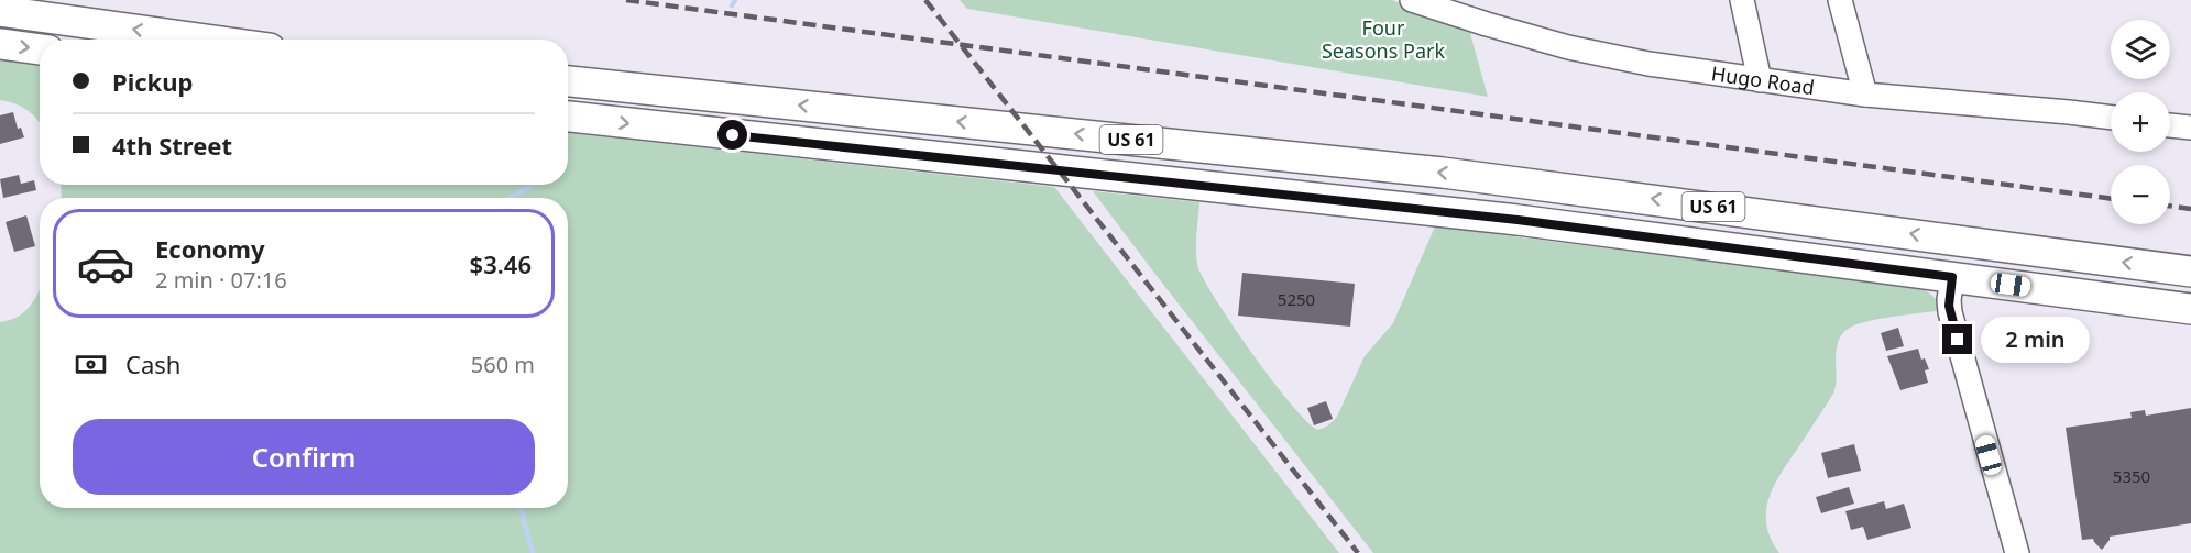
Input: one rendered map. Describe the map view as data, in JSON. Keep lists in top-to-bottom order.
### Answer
{
  "streets": {
    "main road": ["US 61"],
    "street": ["Hugo Road"]
  },
  "parks": ["Four Seasons Park"],
  "house_numbers": ["5250", "5350"],
  "page": {
    "map_buttons": ["+", "−"],
    "banner": ["Pickup", "4th Street"],
    "list": [
      {
        "name": "Economy",
        "note": "2 min · 07:16",
        "value": "$3.46"
      }
    ],
    "bubble": "2 min",
    "pay": ["Cash", "560 m"],
    "buttons": "Confirm"
  }
}
